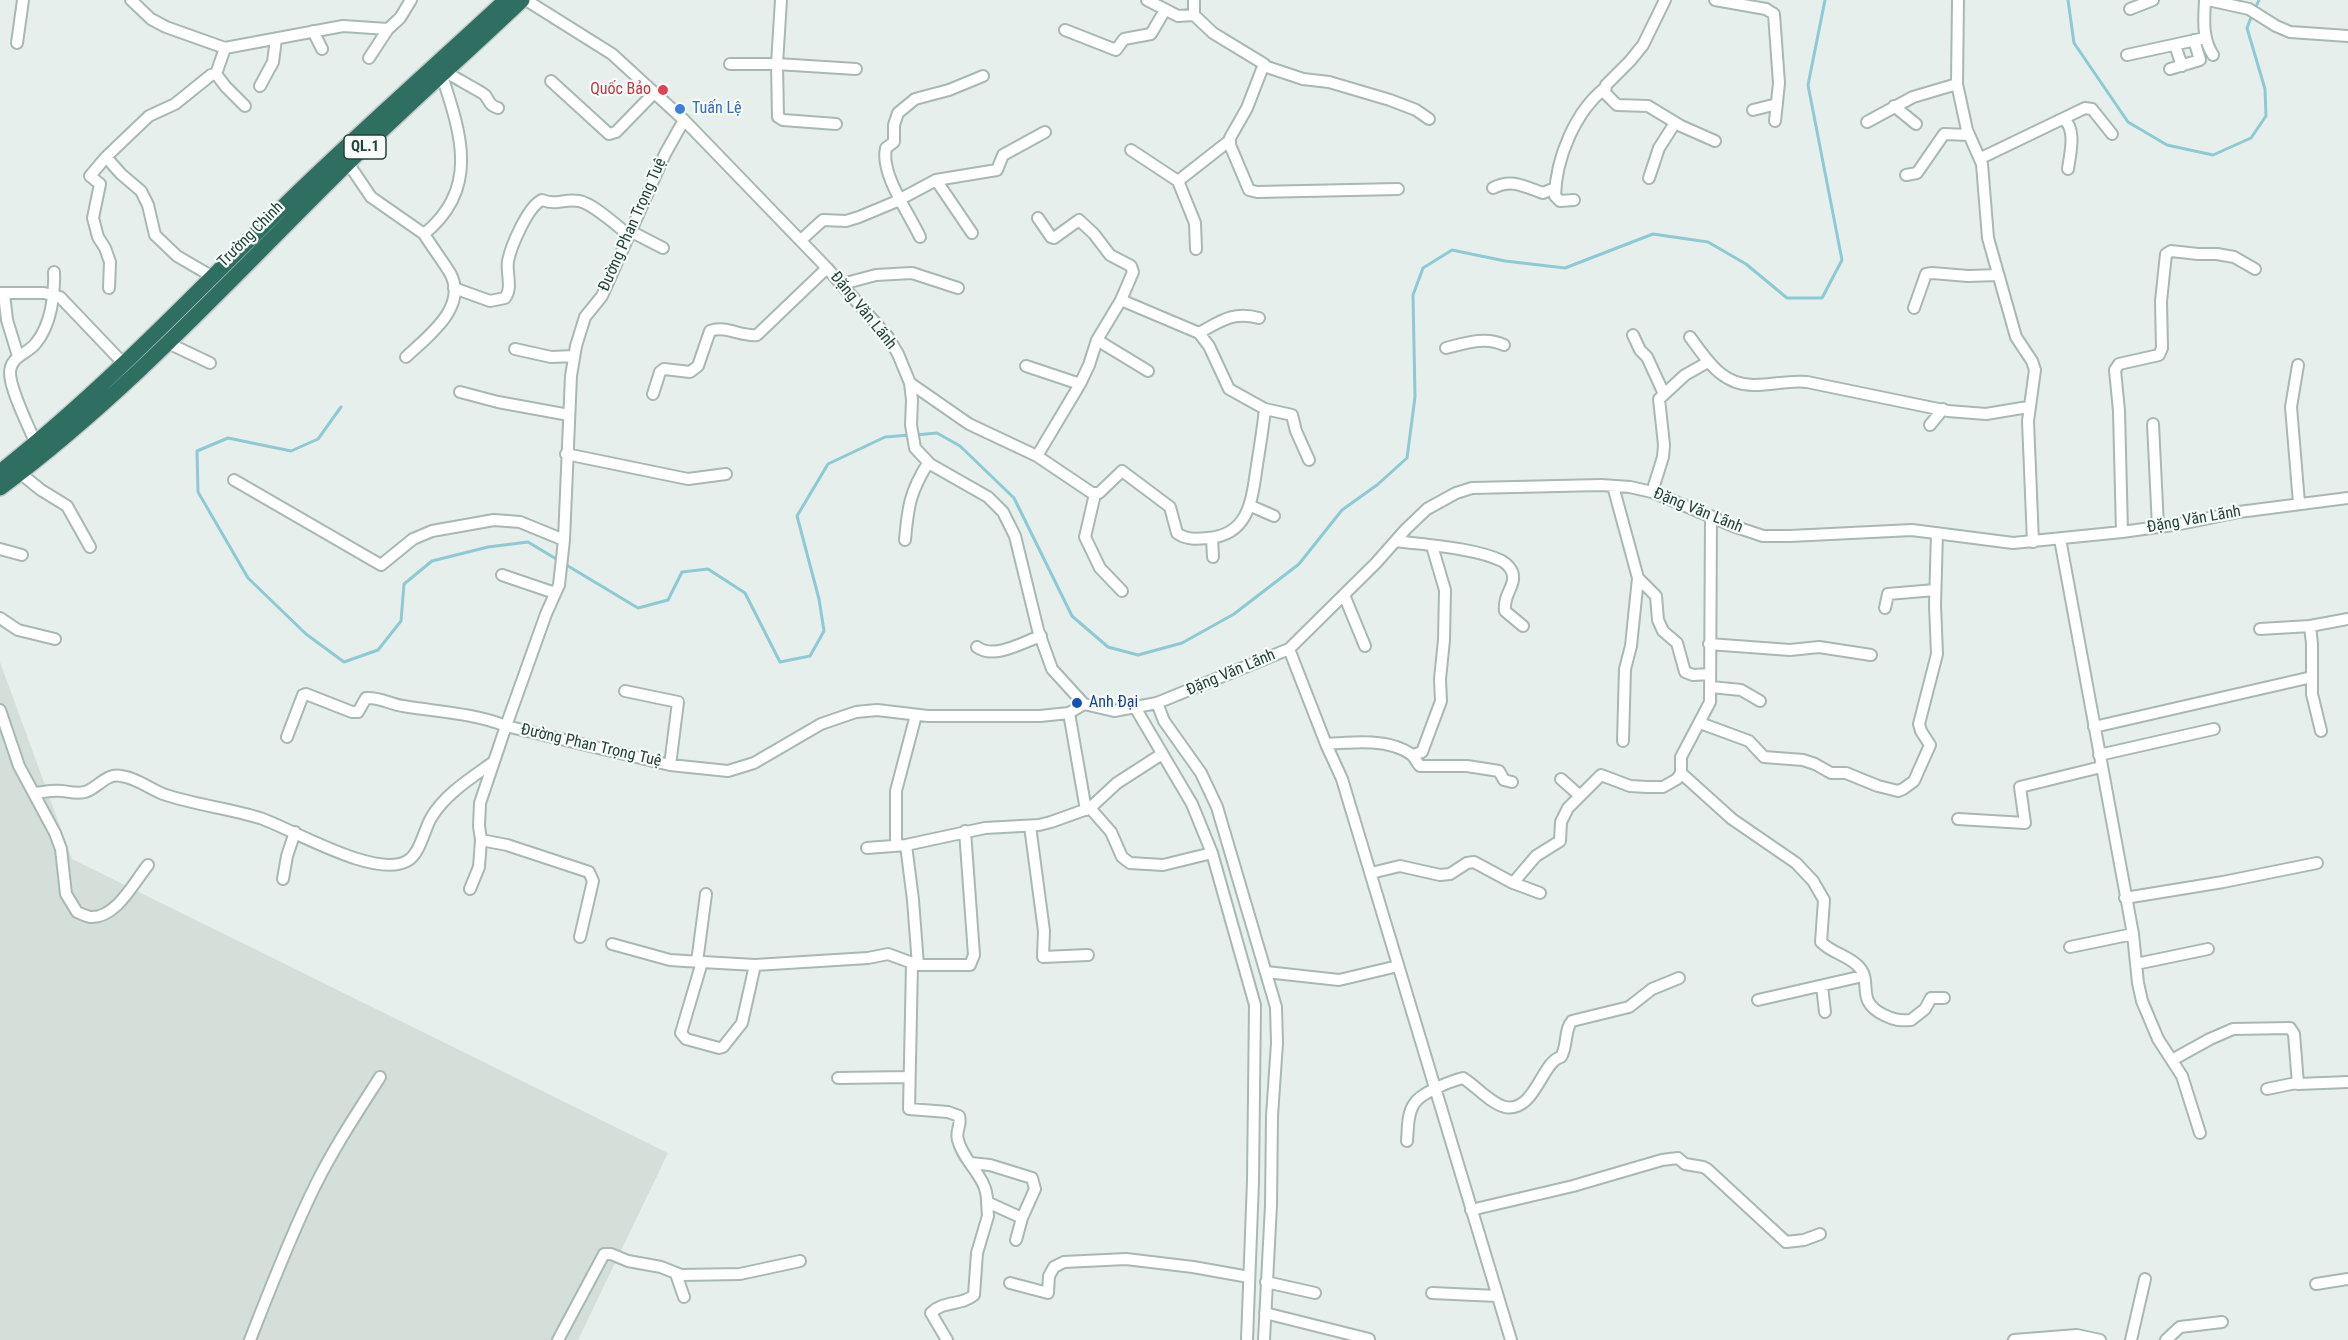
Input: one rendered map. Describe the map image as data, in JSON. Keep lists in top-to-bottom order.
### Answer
{
  "streets": {
    "highway": ["QL.1", "Trường Chinh"],
    "street": ["Đường Phan Trọng Tuệ", "Đặng Văn Lãnh"]
  },
  "crossings": [
    ["Đường Phan Trọng Tuệ", "Đặng Văn Lãnh"],
    ["Trường Chinh", "Đặng Văn Lãnh"]
  ],
  "places": ["Quốc Bảo", "Tuấn Lệ", "Anh Đại"]
}
